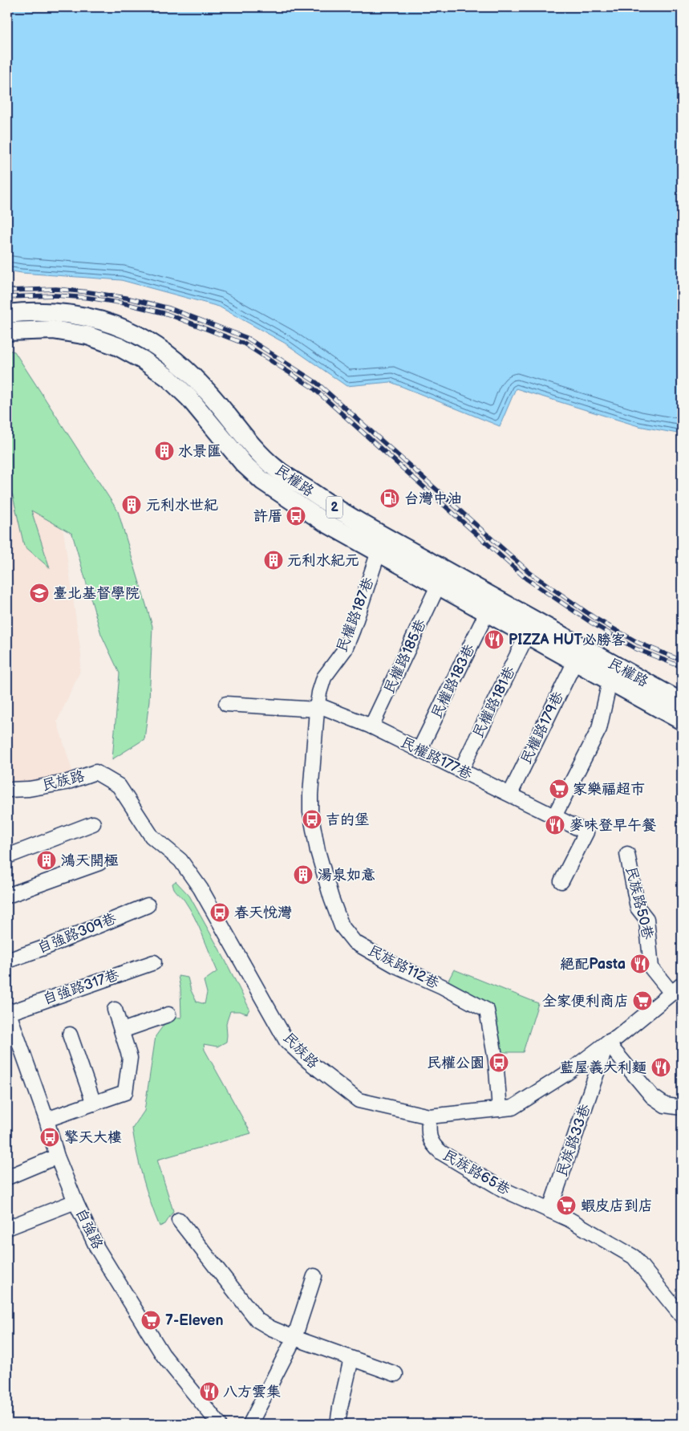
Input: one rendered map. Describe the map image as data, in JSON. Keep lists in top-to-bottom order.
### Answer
{
  "streets": {
    "main road": ["民權路", "2"],
    "street": [
      "民權路187巷",
      "民權路185巷",
      "民權路183巷",
      "民權路181巷",
      "民權路179巷",
      "民權路177巷",
      "民族路",
      "民族路50巷",
      "自強路309巷",
      "民族路112巷",
      "自強路317巷",
      "民族路33巷",
      "民族路65巷",
      "自強路"
    ]
  },
  "crossings": [
    ["民權路", "民權路187巷"],
    ["民權路", "民權路185巷"],
    ["民權路", "民權路183巷"],
    ["民權路", "民權路181巷"],
    ["民權路", "民權路179巷"],
    ["民權路187巷", "民權路177巷"],
    ["民權路187巷", "民族路112巷"],
    ["民權路185巷", "民權路177巷"],
    ["民權路183巷", "民權路177巷"],
    ["民權路181巷", "民權路177巷"],
    ["民權路179巷", "民權路177巷"],
    ["民族路", "民族路50巷"],
    ["民族路", "民族路112巷"],
    ["民族路", "民族路33巷"],
    ["民族路", "民族路65巷"],
    ["自強路317巷", "自強路"],
    ["民族路33巷", "民族路65巷"]
  ],
  "places": {
    "building": [
      "水景匯",
      "元利水世紀",
      "元利水紀元",
      "鴻天開極",
      "湯泉如意"
    ],
    "fuel station": ["台灣中油"],
    "bus stop": [
      "許厝",
      "吉的堡",
      "春天悅灣",
      "民權公園",
      "擎天大樓"
    ],
    "school or university": ["臺北基督學院"],
    "restaurant": [
      "PIZZA HUT必勝客",
      "麥味登早午餐",
      "絕配Pasta",
      "藍屋義大利麵",
      "八方雲集"
    ],
    "supermarket": [
      "家樂福超市",
      "全家便利商店",
      "蝦皮店到店",
      "7-Eleven"
    ]
  }
}
